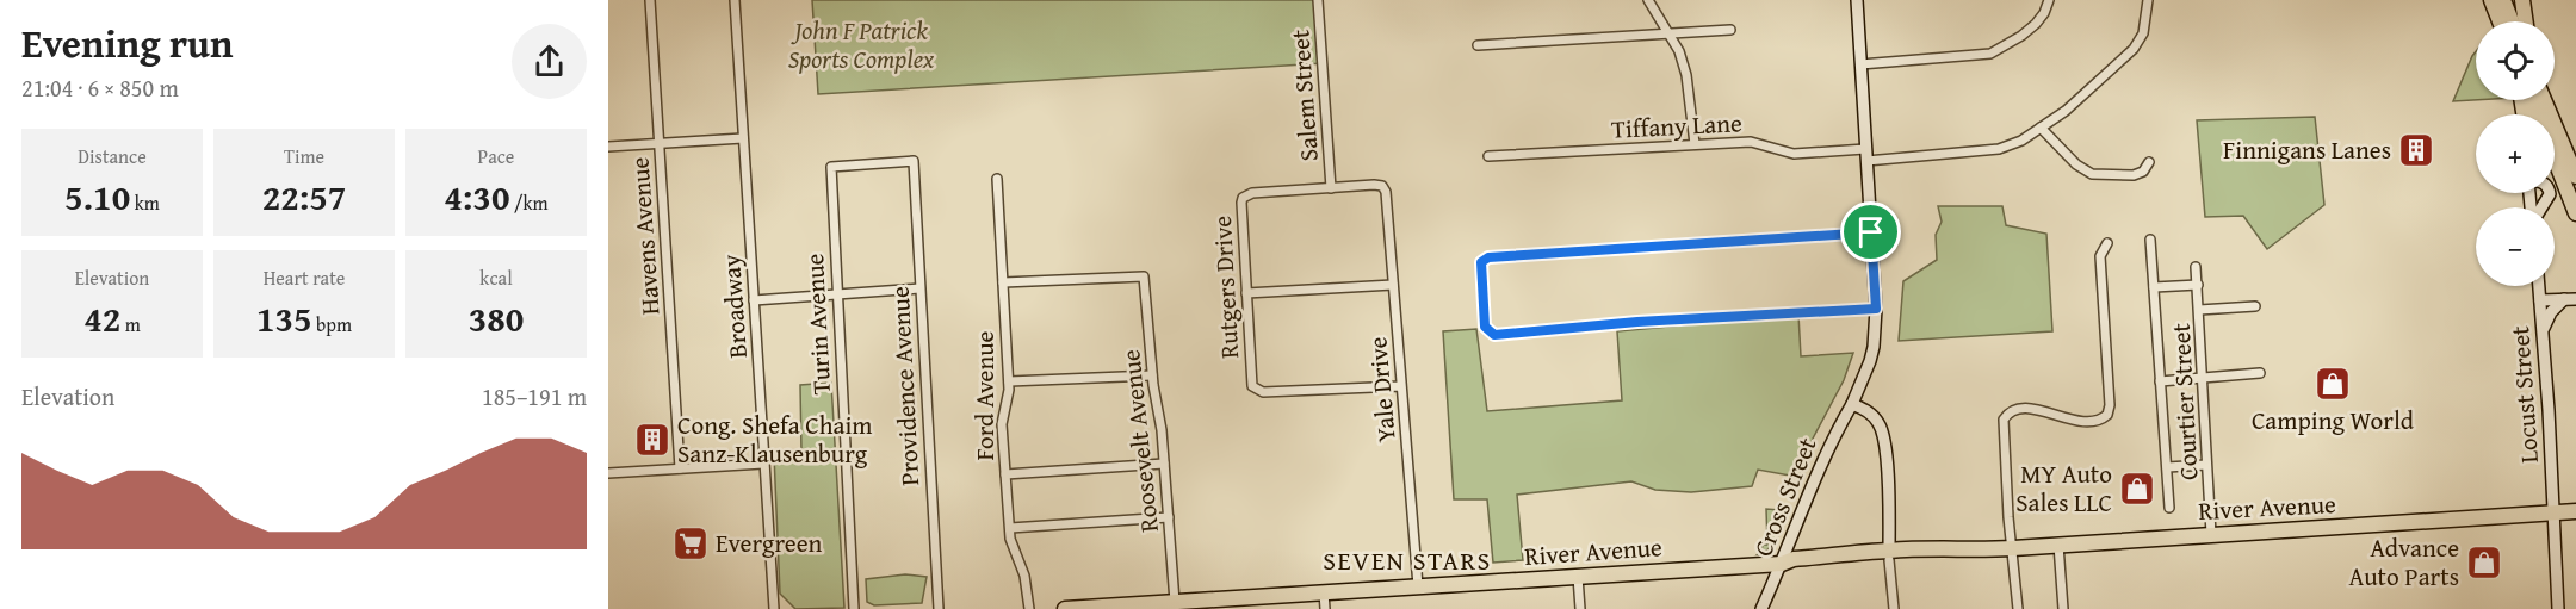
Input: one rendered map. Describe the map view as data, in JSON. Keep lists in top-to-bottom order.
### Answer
{
  "streets": {
    "highway": ["River Avenue"],
    "street": [
      "Salem Street",
      "Tiffany Lane",
      "Havens Avenue",
      "Rutgers Drive",
      "Broadway",
      "Turin Avenue",
      "Providence Avenue",
      "Yale Drive",
      "Locust Street",
      "Ford Avenue",
      "Courtier Street",
      "Roosevelt Avenue",
      "Cross Street"
    ]
  },
  "crossings": [
    ["Salem Street", "Rutgers Drive"],
    ["Salem Street", "Yale Drive"],
    ["Tiffany Lane", "Cross Street"],
    ["Rutgers Drive", "Yale Drive"],
    ["Turin Avenue", "Providence Avenue"],
    ["Yale Drive", "River Avenue"],
    ["Locust Street", "River Avenue"],
    ["Ford Avenue", "Roosevelt Avenue"],
    ["Courtier Street", "River Avenue"],
    ["Roosevelt Avenue", "River Avenue"],
    ["Cross Street", "River Avenue"]
  ],
  "districts": ["SEVEN STARS"],
  "parks": ["John F Patrick Sports Complex"],
  "places": {
    "building": ["Finnigans Lanes", "Cong. Shefa Chaim Sanz-Klausenburg"],
    "shop": ["Camping World", "MY Auto Sales LLC", "Advance Auto Parts"],
    "supermarket": ["Evergreen"]
  },
  "page": {
    "heading": ["Evening run", "21:04 · 6 × 850 m"],
    "map_buttons": ["+", "−"],
    "stats": [
      ["Distance", "5.10 km"],
      ["Time", "22:57"],
      ["Pace", "4:30 /km"],
      ["Elevation", "42 m"],
      ["Heart rate", "135 bpm"],
      ["kcal", "380"]
    ],
    "chart": ["Elevation", "185–191 m"]
  }
}
